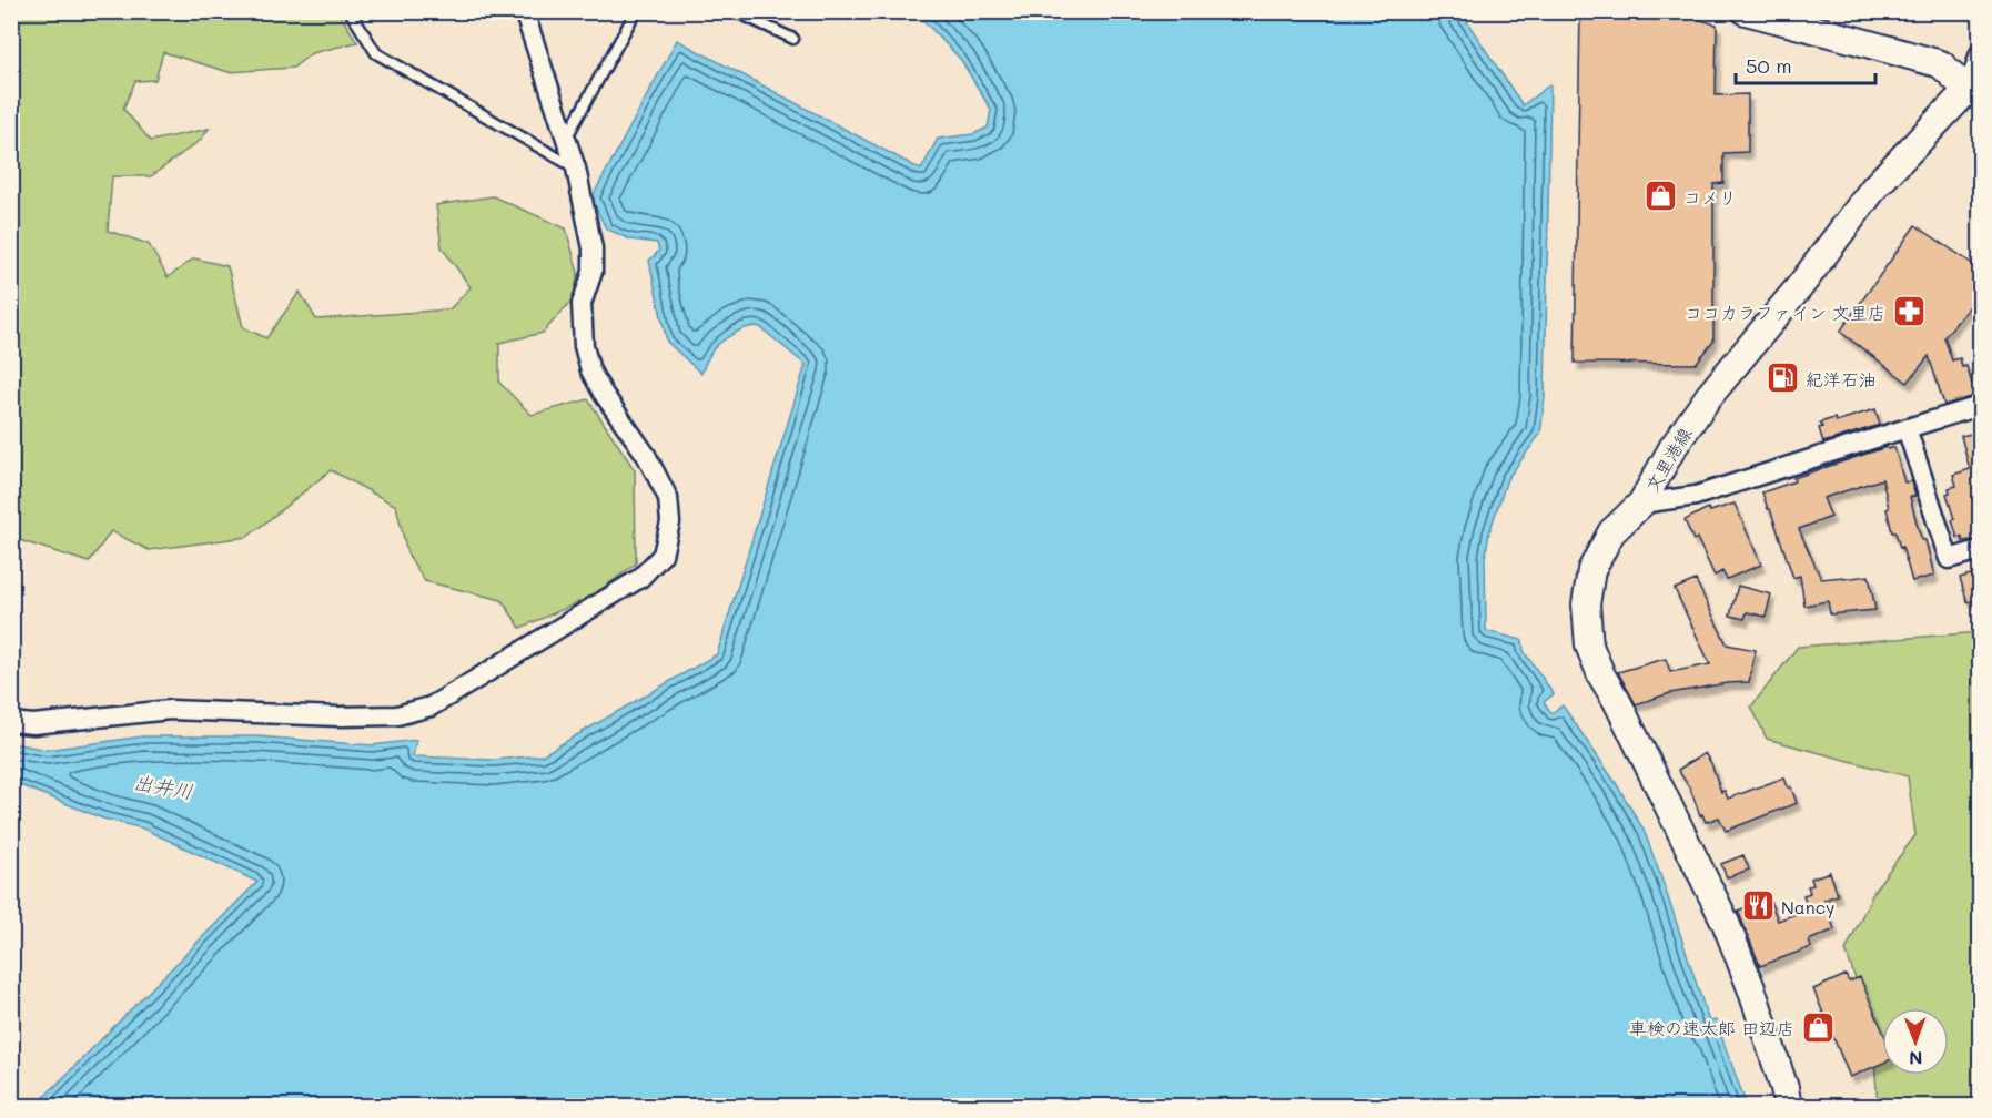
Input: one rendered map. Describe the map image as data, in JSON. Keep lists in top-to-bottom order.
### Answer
{
  "streets": {
    "main road": ["文里港線"]
  },
  "water": ["出井川"],
  "places": {
    "shop": ["コメリ", "車検の速太郎 田辺店"],
    "pharmacy": ["ココカラファイン 文里店"],
    "fuel station": ["紀洋石油"],
    "restaurant": ["Nancy"]
  },
  "scale_bar": "50 m",
  "north": "bottom"
}
